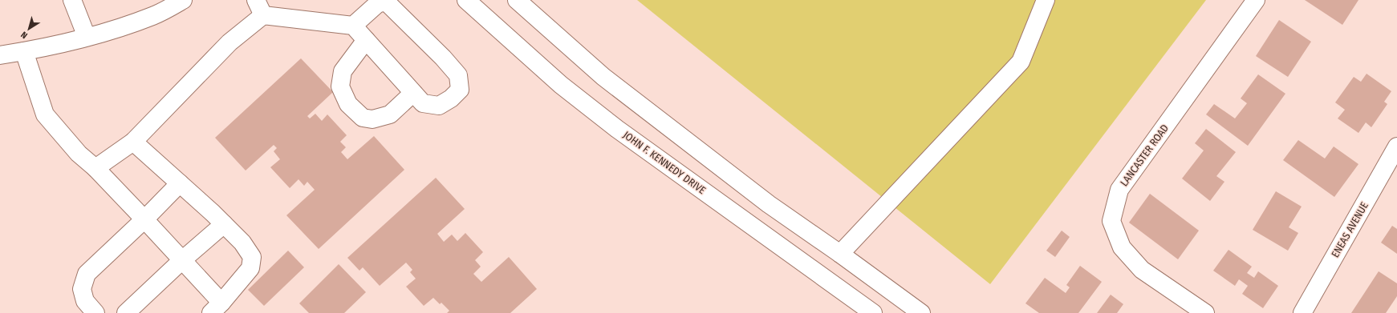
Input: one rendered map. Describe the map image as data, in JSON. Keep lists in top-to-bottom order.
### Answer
{
  "streets": {
    "main road": ["LANCASTER ROAD", "JOHN F. KENNEDY DRIVE", "ENEAS AVENUE"]
  },
  "north": "bottom left"
}
